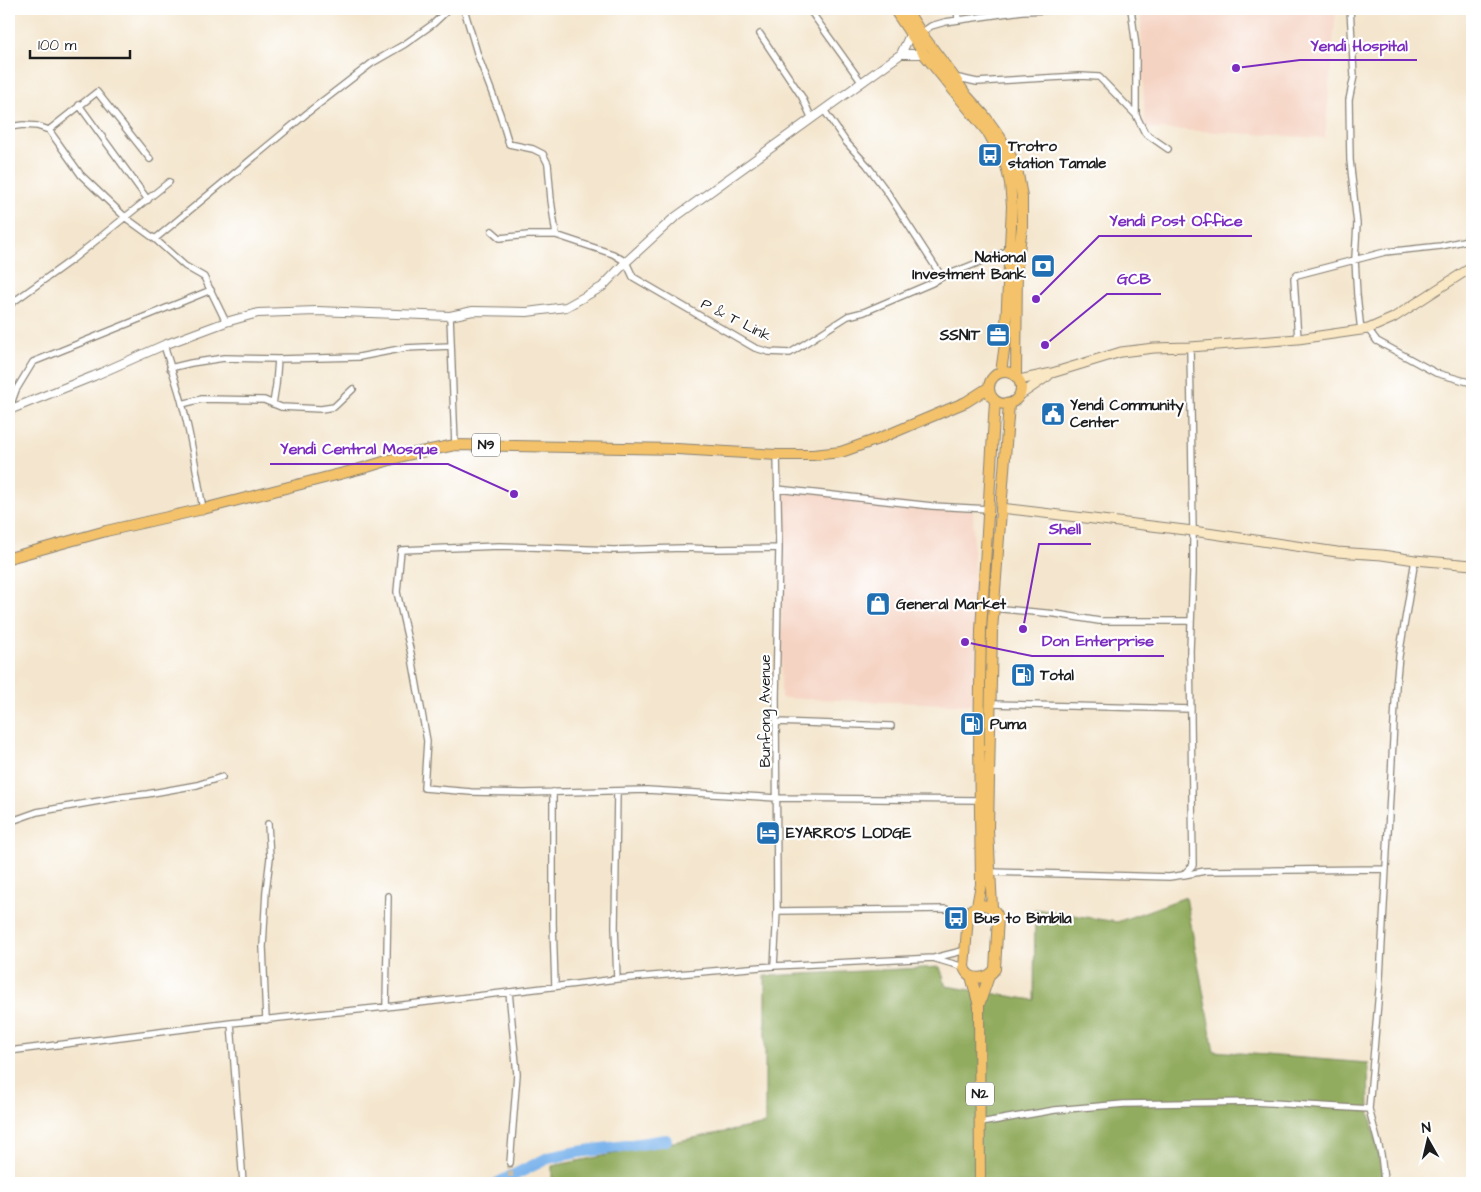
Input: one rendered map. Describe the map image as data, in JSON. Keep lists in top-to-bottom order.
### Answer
{
  "streets": {
    "highway": ["N9", "N2"],
    "street": ["P & T Link", "Bunfong Avenue"]
  },
  "crossings": [
    ["N9", "Bunfong Avenue"]
  ],
  "places": {
    "other": [
      "Yendi Hospital",
      "Yendi Post Office",
      "GCB",
      "Yendi Central Mosque",
      "Shell",
      "Don Enterprise"
    ],
    "bus stop": ["Trotro station Tamale", "Bus to Bimbila"],
    "bank": ["National Investment Bank"],
    "office": ["SSNIT"],
    "public building": ["Yendi Community Center"],
    "shop": ["General Market"],
    "fuel station": ["Total", "Puma"],
    "hotel": ["EYARRO'S LODGE"]
  },
  "scale_bar": "100 m",
  "north": "top"
}
